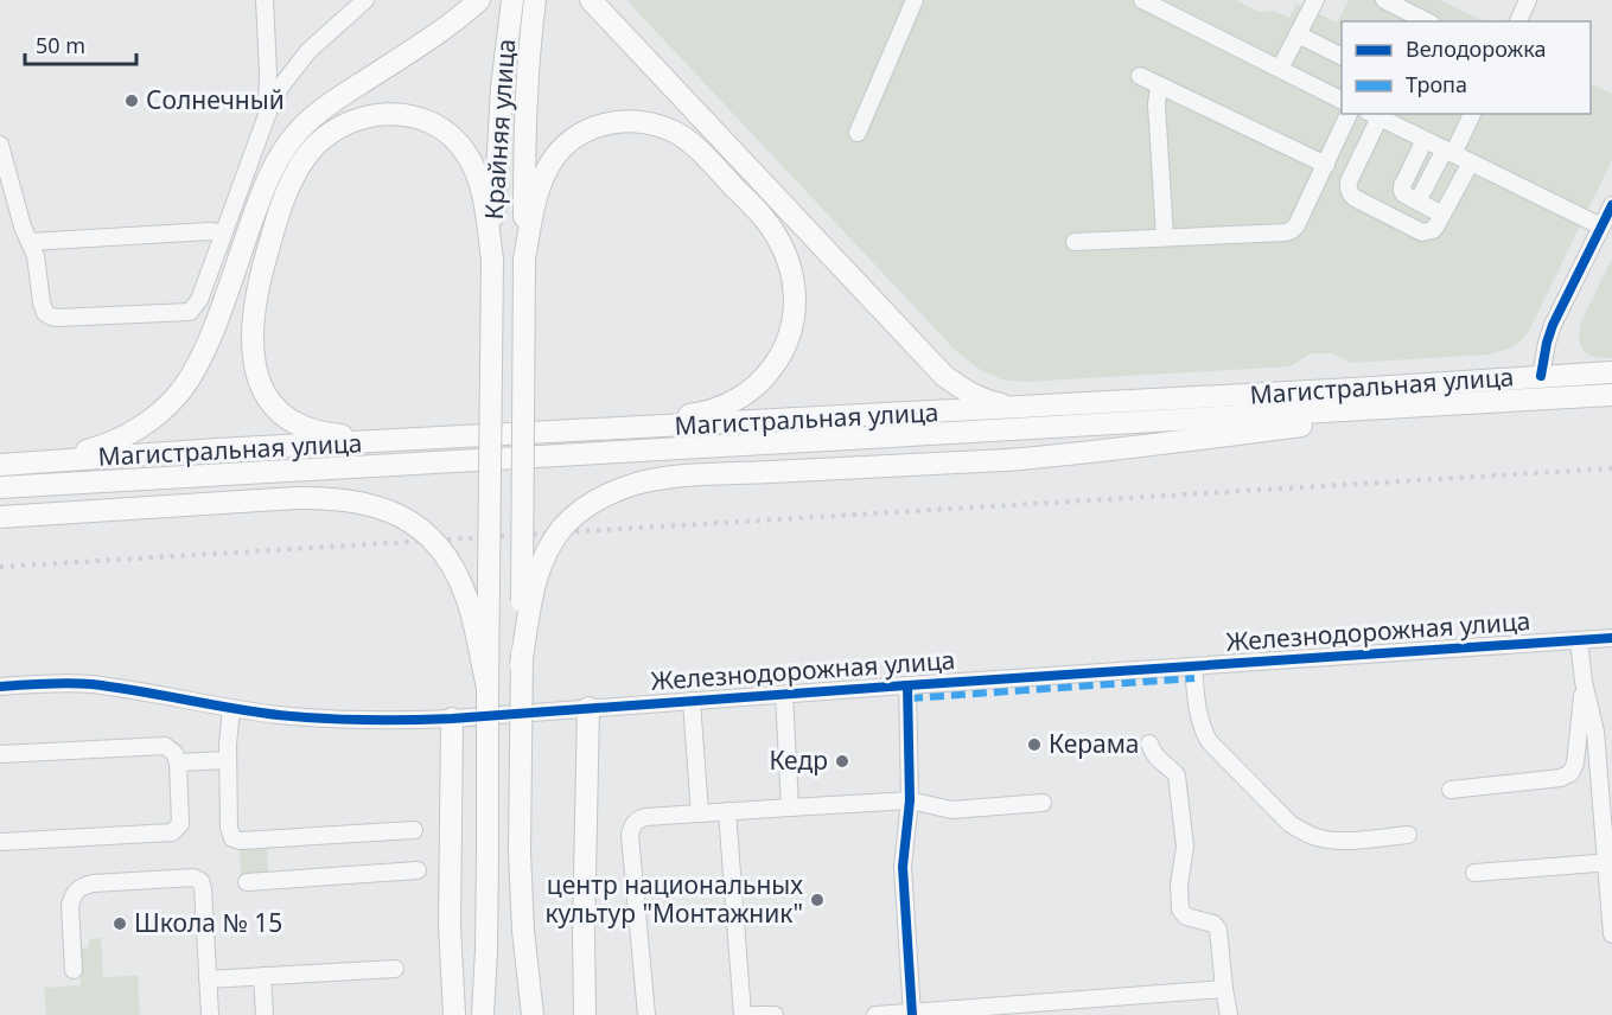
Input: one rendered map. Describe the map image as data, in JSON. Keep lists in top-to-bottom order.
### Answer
{
  "streets": {
    "main road": ["Крайняя улица", "Магистральная улица"],
    "street": ["Железнодорожная улица"]
  },
  "places": [
    "Солнечный",
    "Керама",
    "Кедр",
    "центр национальных культур \"Монтажник\"",
    "Школа № 15"
  ],
  "legend": ["Велодорожка", "Тропа"],
  "scale_bar": "50 m"
}
